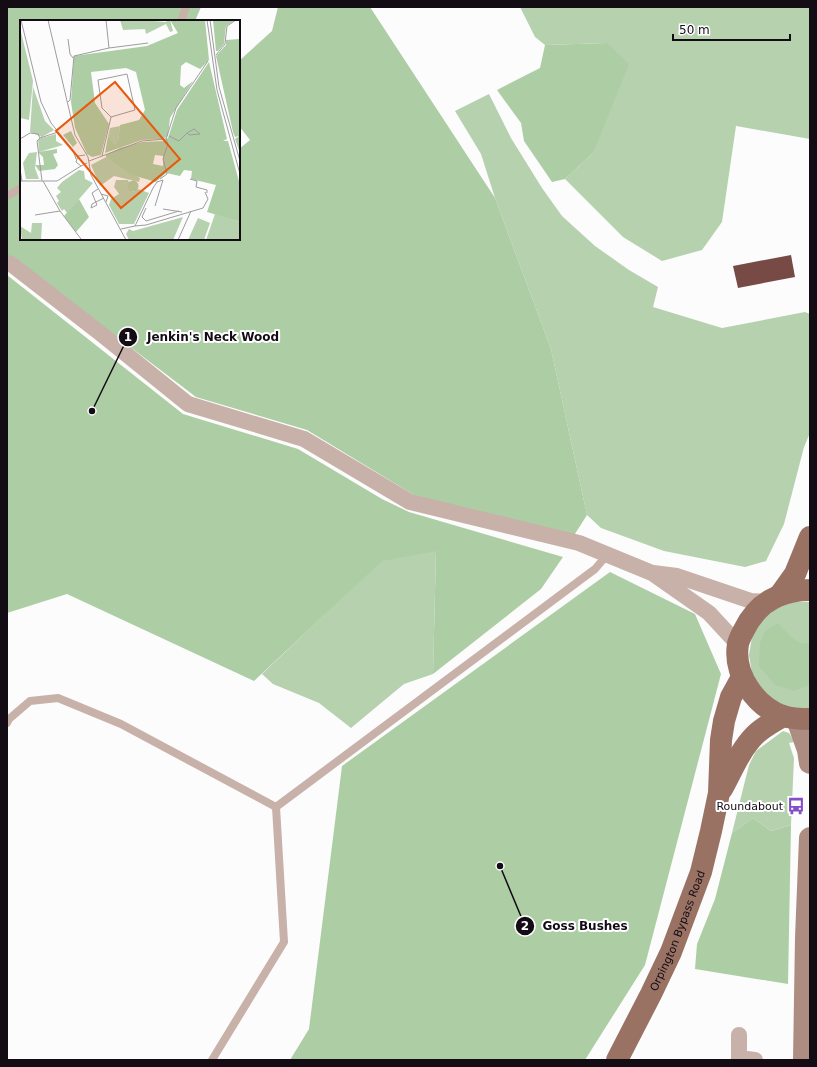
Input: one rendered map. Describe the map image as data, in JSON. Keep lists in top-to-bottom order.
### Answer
{
  "streets": {
    "main road": ["Orpington Bypass Road"]
  },
  "places": {
    "other": ["Jenkin's Neck Wood", "Goss Bushes"],
    "bus stop": ["Roundabout"]
  },
  "scale_bar": "50 m"
}
